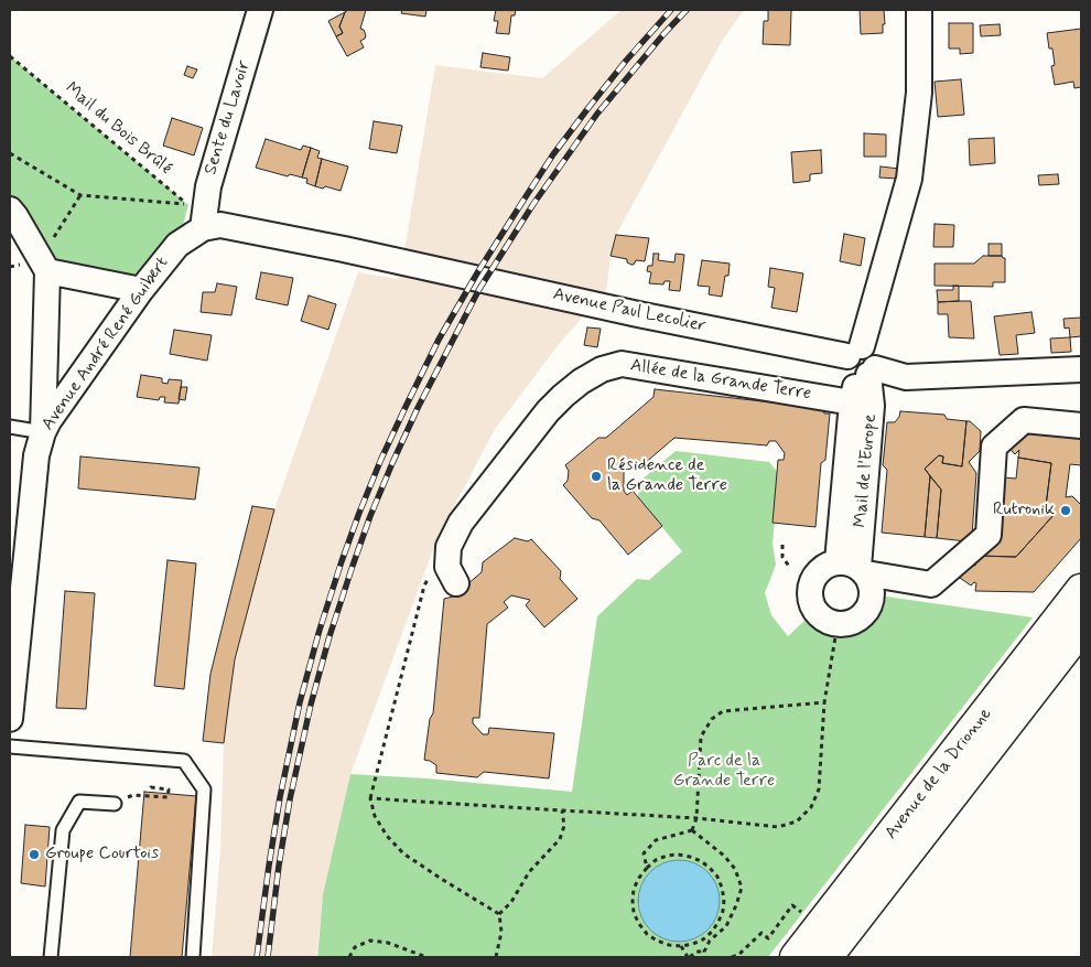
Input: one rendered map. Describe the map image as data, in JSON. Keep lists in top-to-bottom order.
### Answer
{
  "streets": {
    "main road": ["Avenue de la Drionne"],
    "street": [
      "Sente du Lavoir",
      "Avenue Paul Lecolier",
      "Avenue André René Guibert",
      "Allée de la Grande Terre",
      "Mail de l'Europe"
    ],
    "path": ["Mail du Bois Brûlé"]
  },
  "crossings": [
    ["Sente du Lavoir", "Avenue Paul Lecolier"],
    ["Sente du Lavoir", "Avenue André René Guibert"],
    ["Avenue Paul Lecolier", "Avenue André René Guibert"],
    ["Avenue Paul Lecolier", "Mail de l'Europe"],
    ["Allée de la Grande Terre", "Mail de l'Europe"]
  ],
  "parks": ["Parc de la Grande Terre"],
  "places": ["Résidence de la Grande Terre", "Rutronik", "Groupe Courtois"]
}
